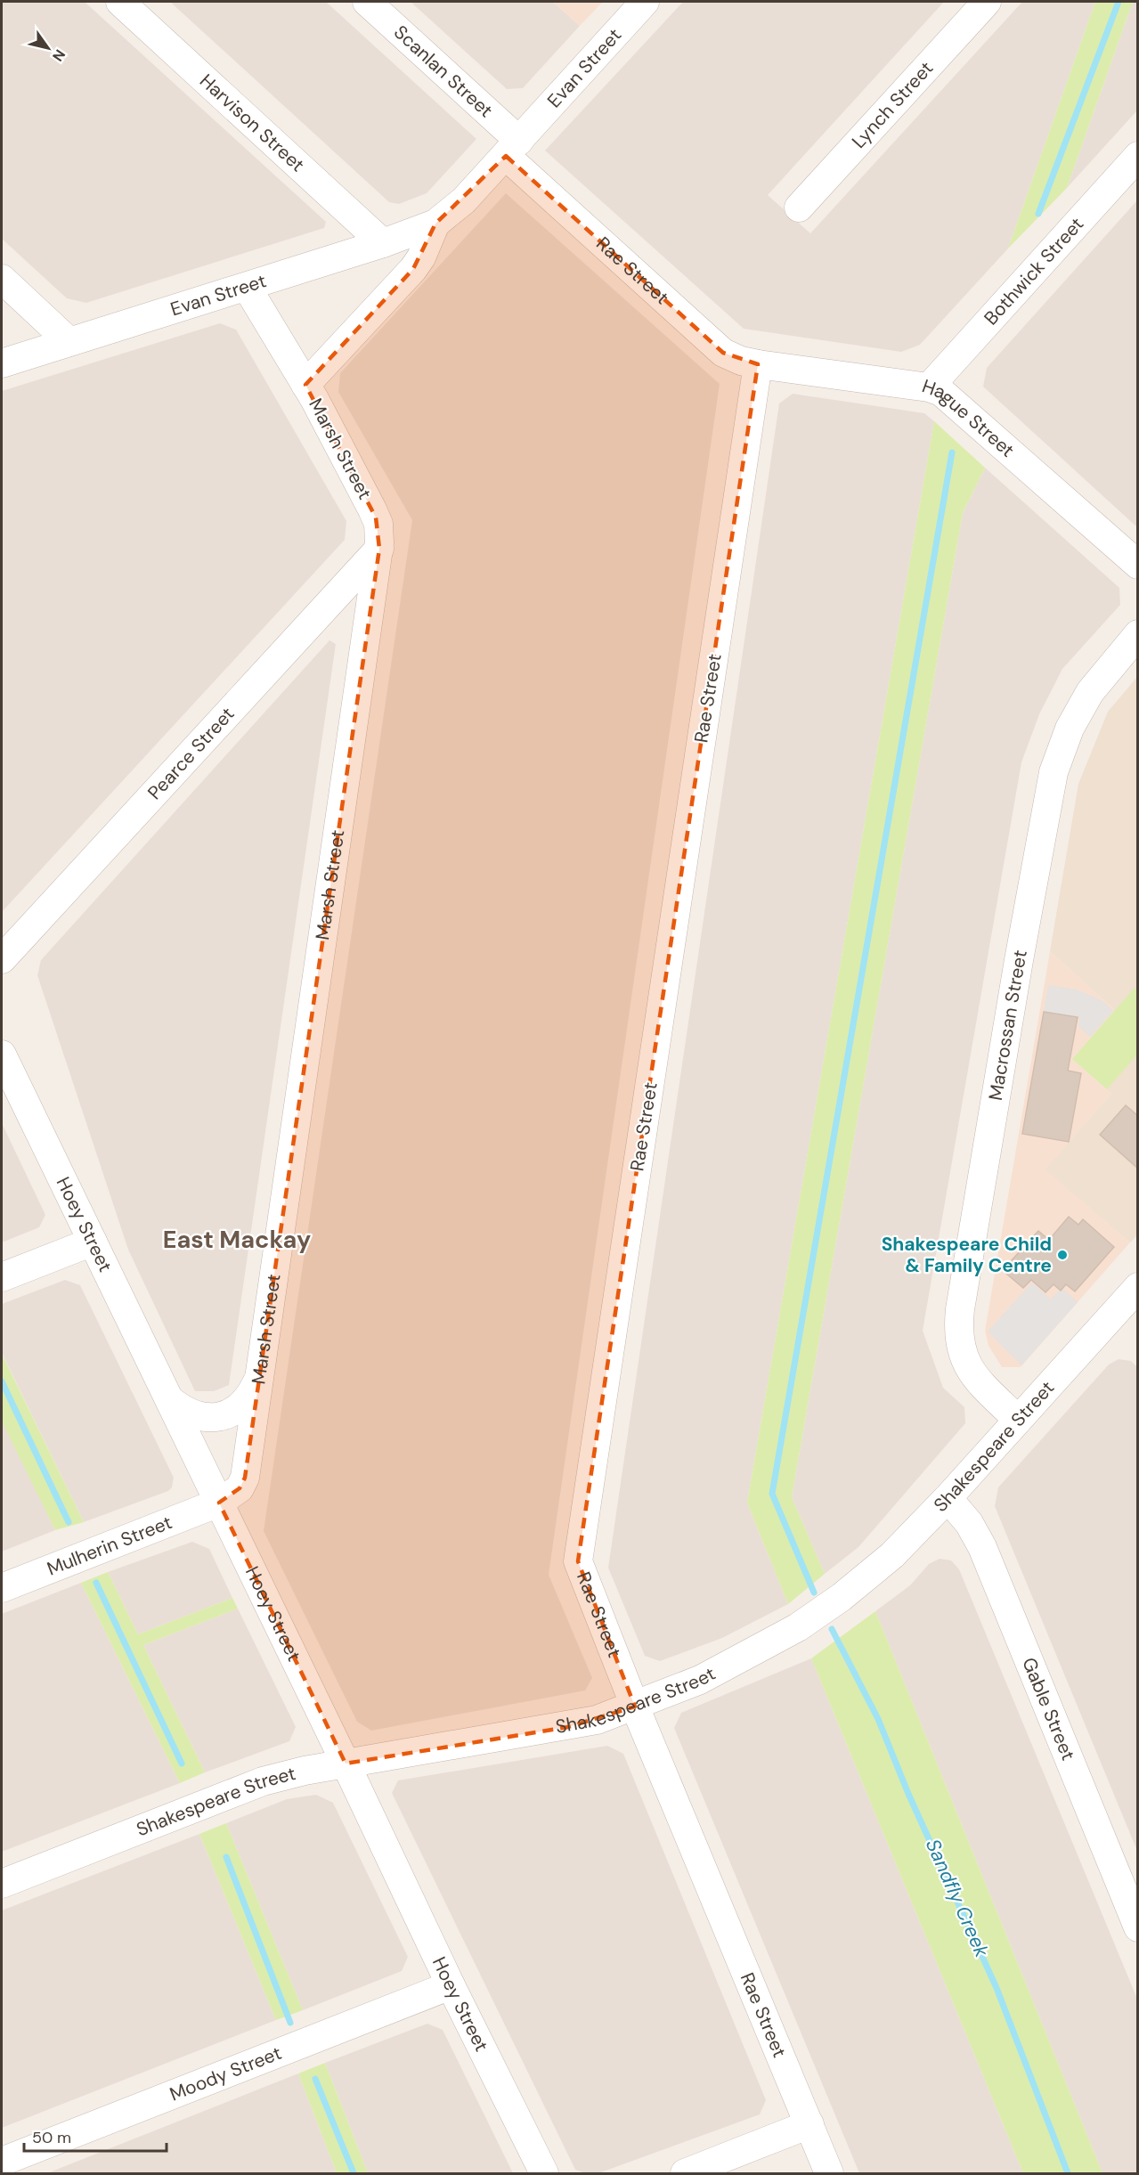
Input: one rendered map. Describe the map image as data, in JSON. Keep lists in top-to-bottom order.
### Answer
{
  "streets": {
    "street": [
      "Evan Street",
      "Scanlan Street",
      "Lynch Street",
      "Harvison Street",
      "Rae Street",
      "Bothwick Street",
      "Hague Street",
      "Marsh Street",
      "Pearce Street",
      "Macrossan Street",
      "Hoey Street",
      "Shakespeare Street",
      "Mulherin Street",
      "Gable Street",
      "Moody Street"
    ]
  },
  "crossings": [
    ["Evan Street", "Scanlan Street"],
    ["Evan Street", "Harvison Street"],
    ["Evan Street", "Rae Street"],
    ["Evan Street", "Marsh Street"],
    ["Scanlan Street", "Rae Street"],
    ["Rae Street", "Hague Street"],
    ["Rae Street", "Shakespeare Street"],
    ["Bothwick Street", "Hague Street"],
    ["Marsh Street", "Pearce Street"],
    ["Marsh Street", "Hoey Street"],
    ["Marsh Street", "Mulherin Street"],
    ["Macrossan Street", "Shakespeare Street"],
    ["Hoey Street", "Shakespeare Street"],
    ["Hoey Street", "Mulherin Street"],
    ["Hoey Street", "Moody Street"],
    ["Shakespeare Street", "Gable Street"]
  ],
  "districts": ["East Mackay"],
  "water": ["Sandfly Creek"],
  "places": ["Shakespeare Child & Family Centre"],
  "scale_bar": "50 m",
  "north": "bottom right"
}
